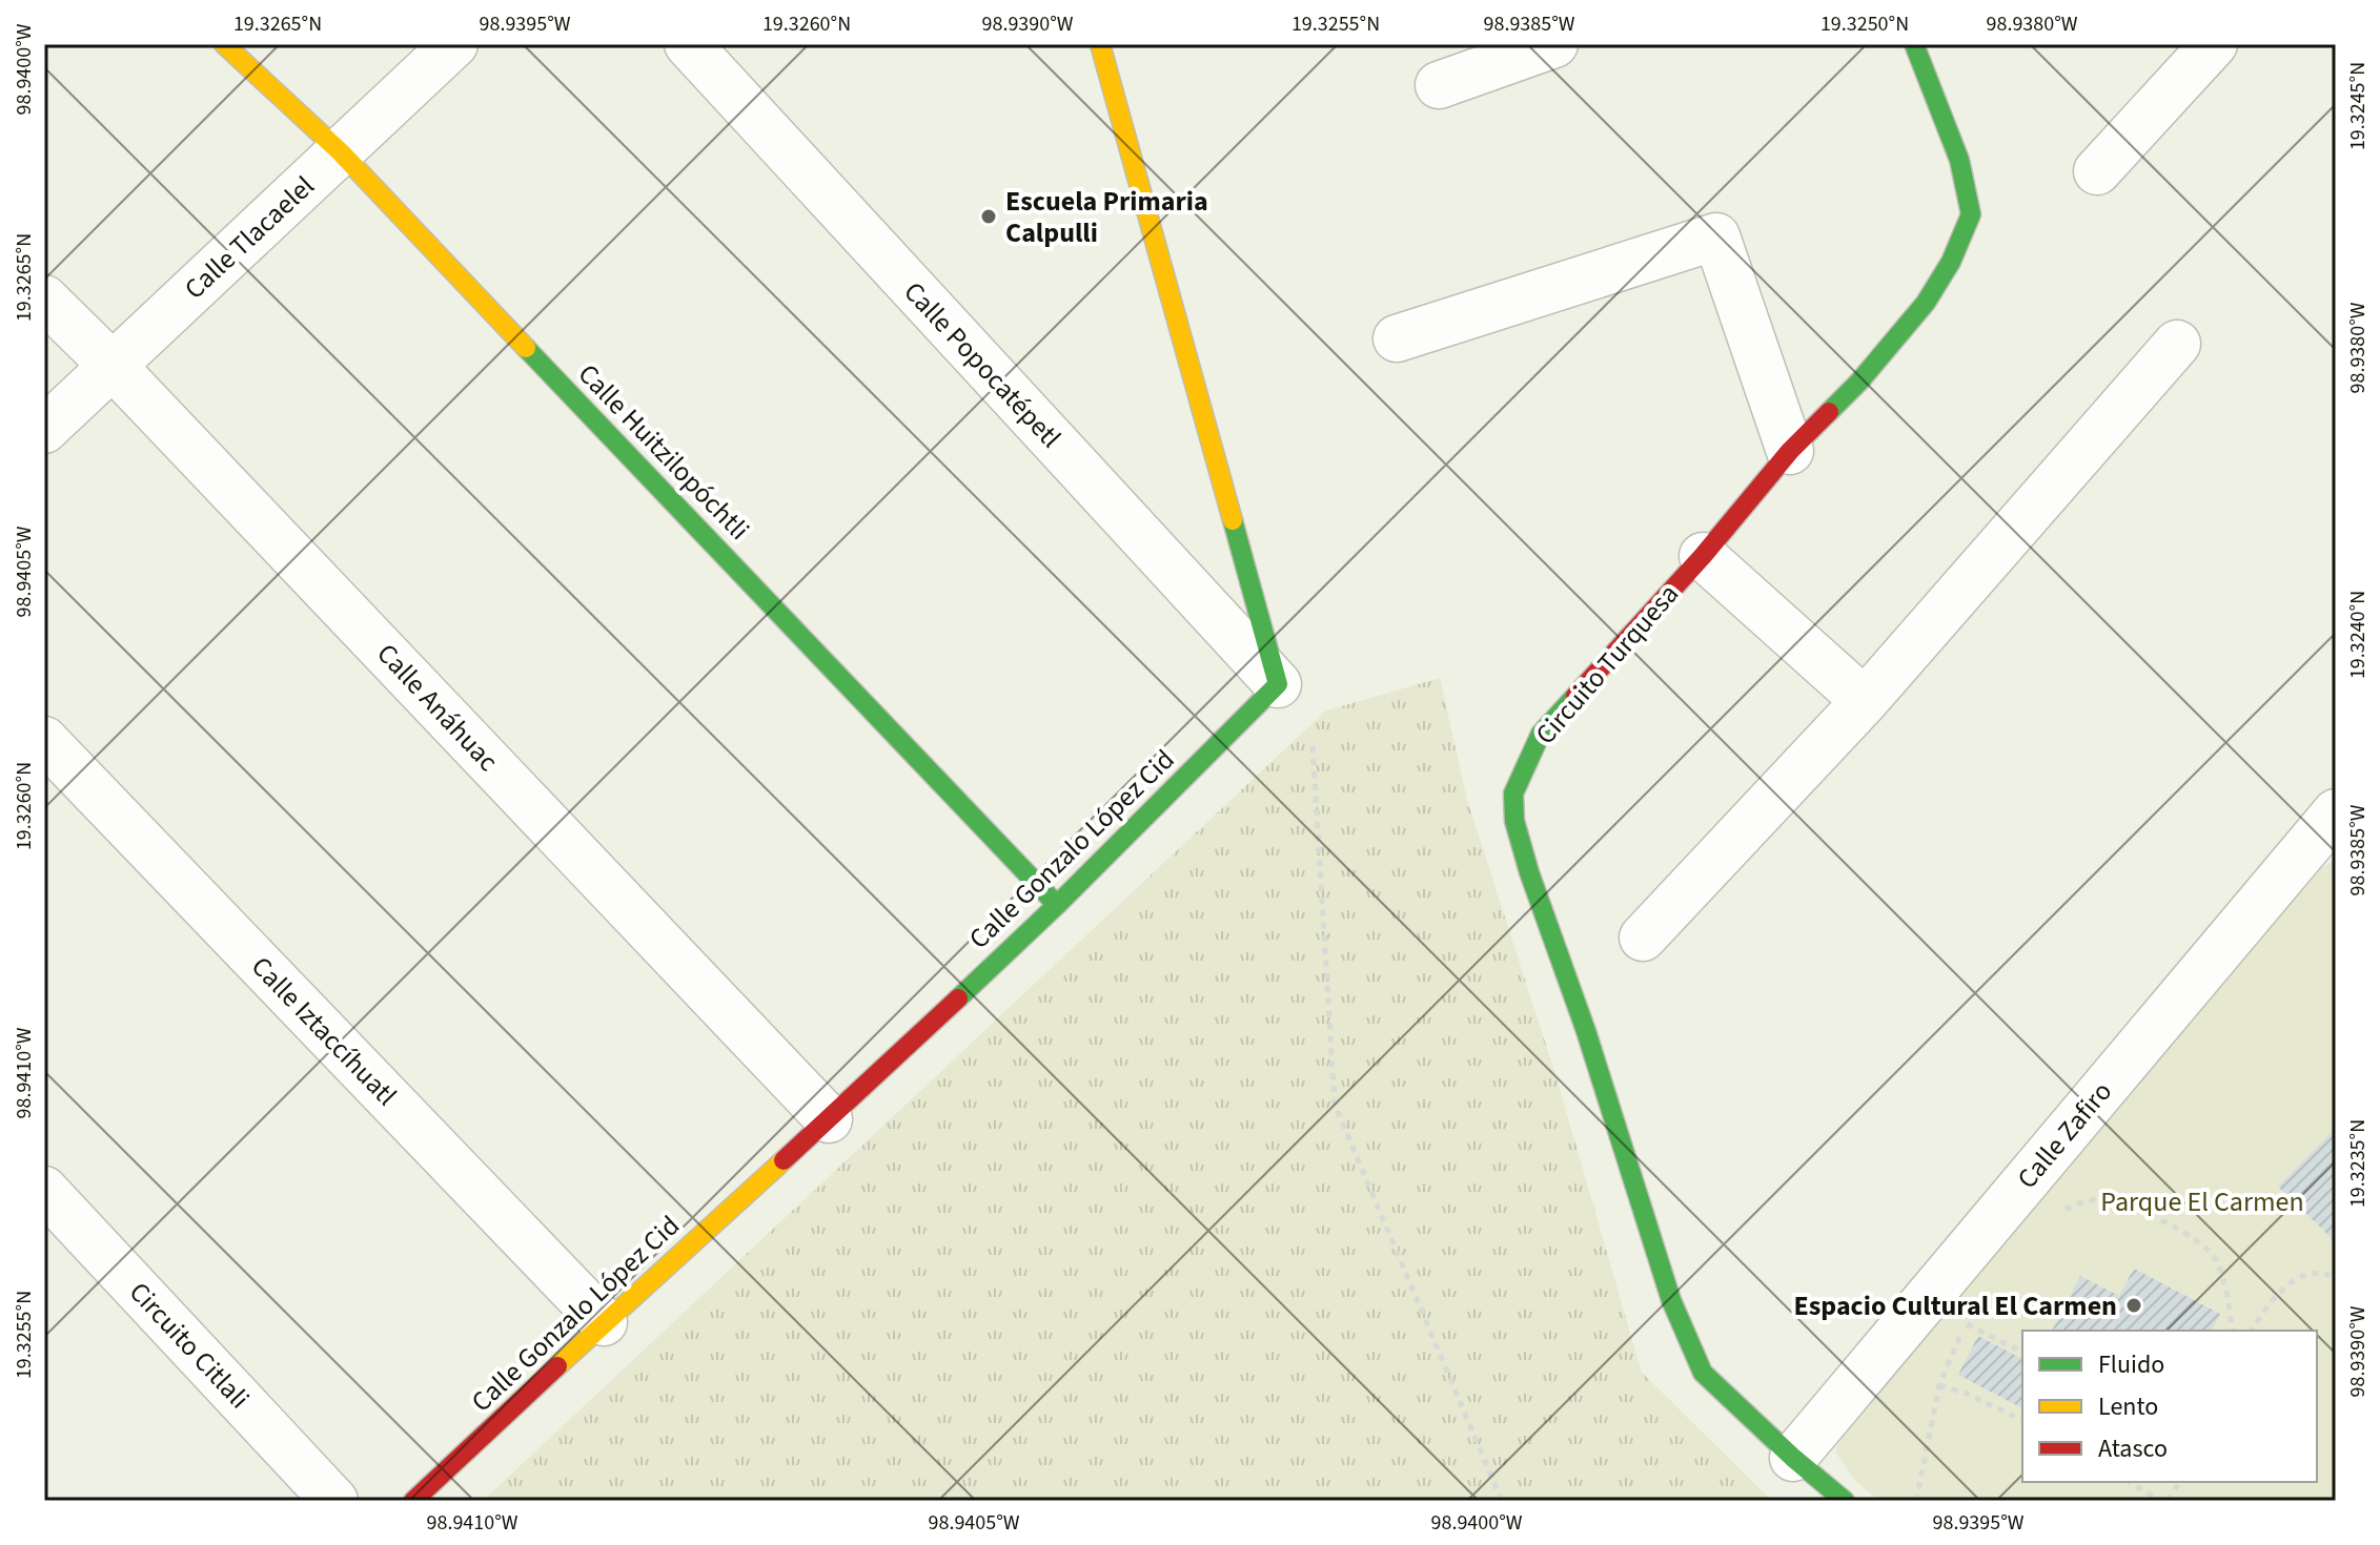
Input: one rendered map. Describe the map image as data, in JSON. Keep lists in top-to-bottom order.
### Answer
{
  "streets": {
    "street": [
      "Calle Tlacaelel",
      "Calle Popocatépetl",
      "Calle Huitzilopóchtli",
      "Circuito Turquesa",
      "Calle Anáhuac",
      "Calle Gonzalo López Cid",
      "Calle Iztaccíhuatl",
      "Calle Zafiro",
      "Circuito Citlali"
    ]
  },
  "crossings": [
    ["Calle Tlacaelel", "Calle Huitzilopóchtli"],
    ["Calle Tlacaelel", "Calle Anáhuac"],
    ["Calle Popocatépetl", "Calle Gonzalo López Cid"],
    ["Calle Huitzilopóchtli", "Calle Gonzalo López Cid"],
    ["Circuito Turquesa", "Calle Zafiro"],
    ["Calle Anáhuac", "Calle Gonzalo López Cid"],
    ["Calle Gonzalo López Cid", "Calle Iztaccíhuatl"]
  ],
  "parks": ["Parque El Carmen"],
  "places": ["Escuela Primaria Calpulli", "Espacio Cultural El Carmen"],
  "legend": ["Fluido", "Lento", "Atasco"],
  "coordinates": [
    "19.3265°N",
    "98.9395°W",
    "19.3260°N",
    "98.9390°W",
    "19.3255°N",
    "98.9385°W",
    "19.3250°N",
    "98.9380°W",
    "98.9400°W",
    "19.3245°N",
    "98.9405°W",
    "19.3240°N",
    "98.9410°W",
    "19.3235°N"
  ]
}
